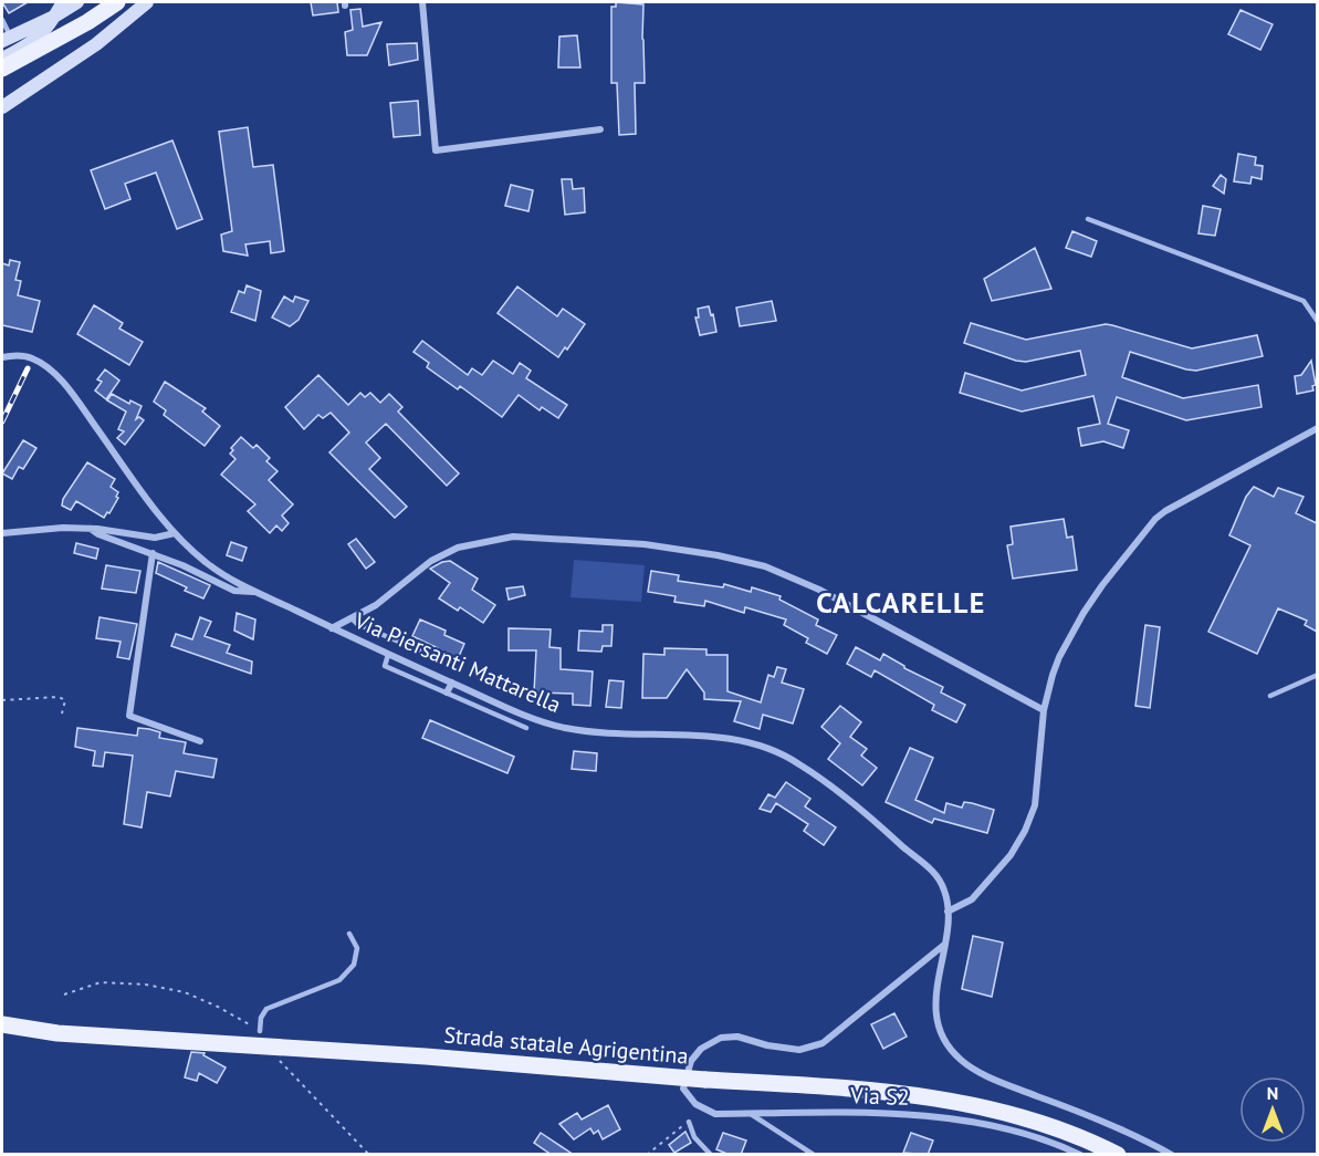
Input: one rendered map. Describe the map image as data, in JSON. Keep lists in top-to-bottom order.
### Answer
{
  "streets": {
    "main road": ["Strada statale Agrigentina"],
    "street": ["Via Piersanti Mattarella", "Via S2"]
  },
  "crossings": [
    ["Via Piersanti Mattarella", "Via S2"]
  ],
  "districts": ["CALCARELLE"],
  "north": "top"
}
